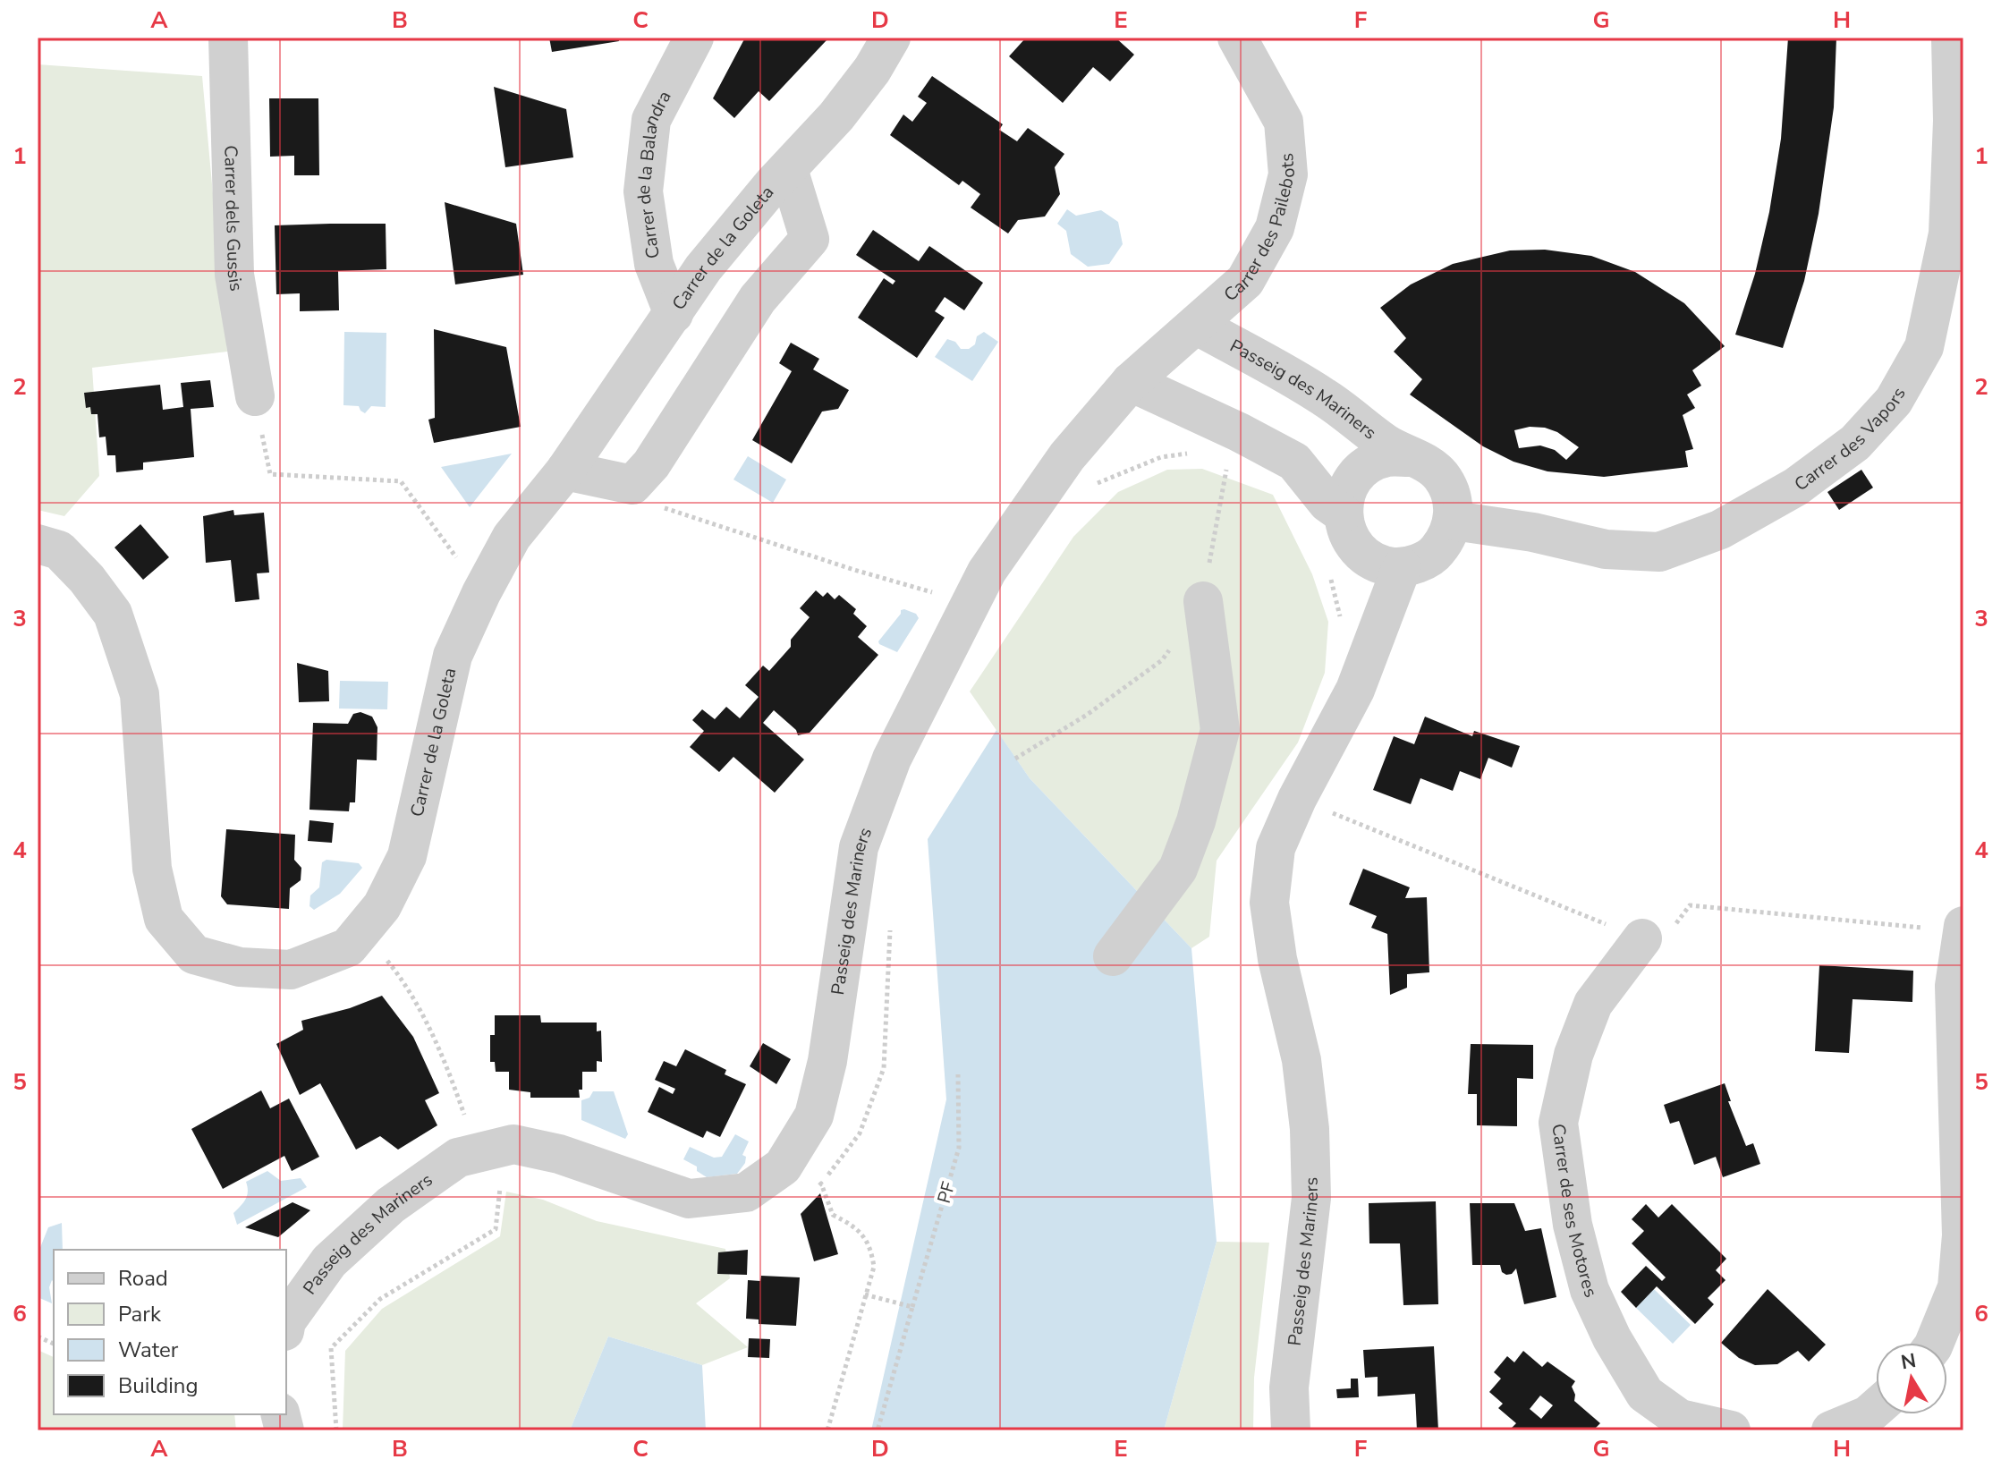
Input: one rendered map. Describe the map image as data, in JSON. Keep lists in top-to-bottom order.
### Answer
{
  "streets": {
    "street": [
      "Carrer de la Balandra",
      "Carrer dels Gussis",
      "Carrer des Pailebots",
      "Carrer de la Goleta",
      "Passeig des Mariners",
      "Carrer des Vapors",
      "Carrer de ses Motores"
    ],
    "path": ["PF"]
  },
  "crossings": [
    ["Carrer de la Balandra", "Carrer de la Goleta"],
    ["Carrer des Pailebots", "Passeig des Mariners"],
    ["Passeig des Mariners", "Carrer des Vapors"]
  ],
  "legend": [
    "Road",
    "Park",
    "Water",
    "Building"
  ],
  "north": "top",
  "grid": {
    "columns": [
      "A",
      "B",
      "C",
      "D",
      "E",
      "F",
      "G",
      "H"
    ],
    "rows": [
      "1",
      "2",
      "3",
      "4",
      "5",
      "6"
    ]
  }
}
